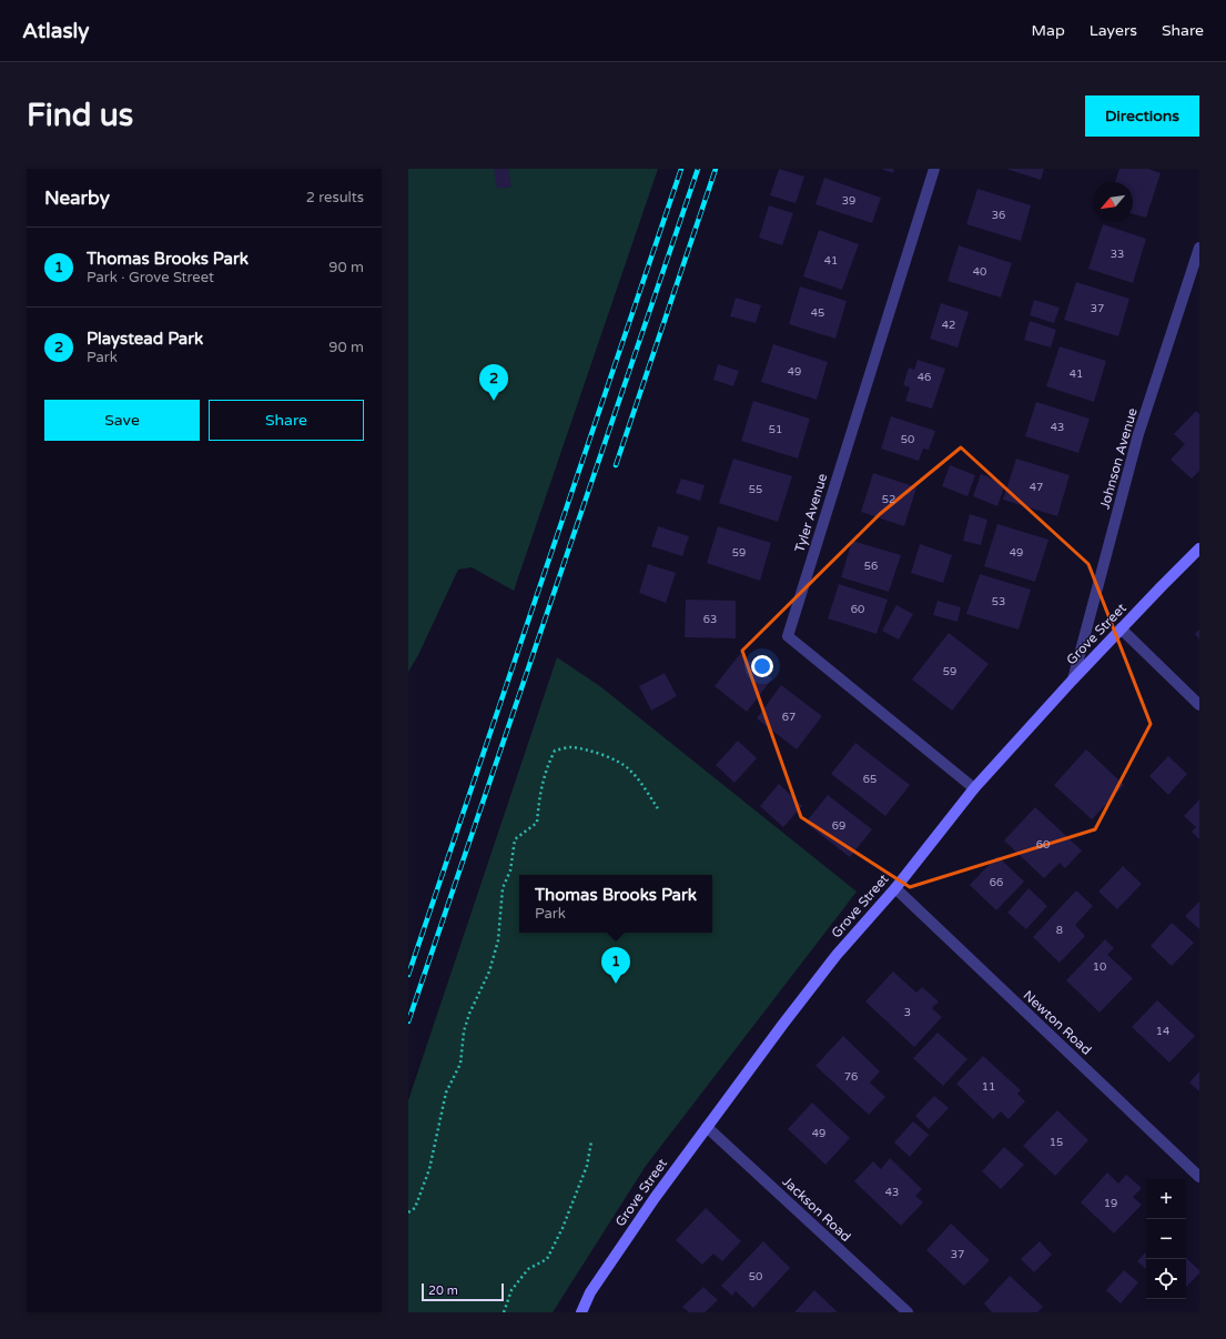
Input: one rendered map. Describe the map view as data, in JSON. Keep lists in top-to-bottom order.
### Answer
{
  "streets": {
    "street": [
      "Johnson Avenue",
      "Tyler Avenue",
      "Grove Street",
      "Newton Road",
      "Jackson Road"
    ]
  },
  "crossings": [
    ["Johnson Avenue", "Grove Street"],
    ["Tyler Avenue", "Grove Street"],
    ["Grove Street", "Newton Road"],
    ["Grove Street", "Jackson Road"]
  ],
  "house_numbers": [
    "39",
    "36",
    "33",
    "41",
    "40",
    "37",
    "45",
    "42",
    "49",
    "41",
    "46",
    "43",
    "51",
    "50",
    "47",
    "55",
    "52",
    "59",
    "49",
    "56",
    "53",
    "60",
    "63",
    "59",
    "67",
    "65",
    "69",
    "60",
    "66",
    "8",
    "10",
    "3",
    "14",
    "76",
    "11",
    "49",
    "15",
    "43",
    "19",
    "37",
    "50"
  ],
  "scale_bar": "20 m",
  "north": "bottom left",
  "page": {
    "header": "Atlasly",
    "nav": ["Map", "Layers", "Share"],
    "buttons": [
      "Directions",
      ["Save", "Share"]
    ],
    "title": "Find us",
    "heading": ["Nearby", "2 results"],
    "list": [
      {
        "mark": "1",
        "name": "Thomas Brooks Park",
        "note": "Park · Grove Street",
        "value": "90 m"
      },
      {
        "mark": "2",
        "name": "Playstead Park",
        "note": "Park",
        "value": "90 m"
      }
    ],
    "pins": ["2", "1"],
    "popup": ["Thomas Brooks Park", "Park"],
    "map_buttons": ["+", "−"],
    "scale": "20 m"
  }
}
